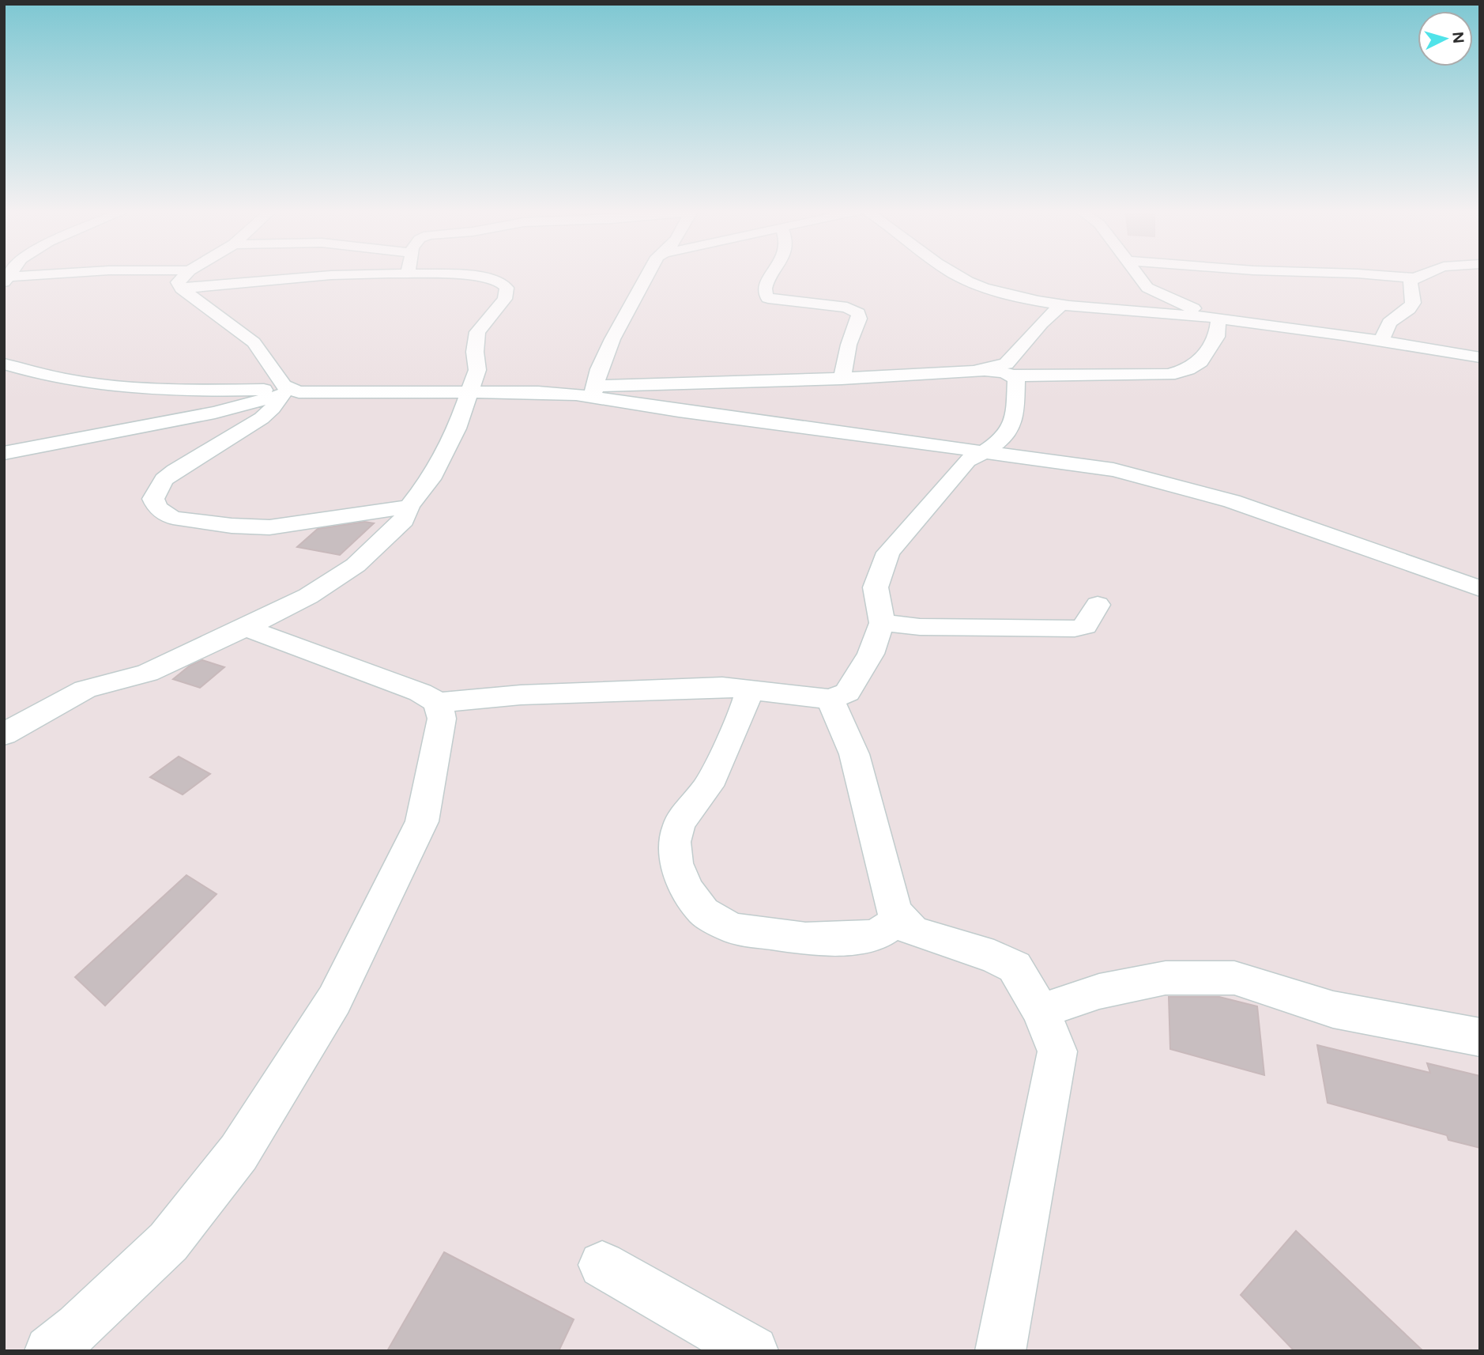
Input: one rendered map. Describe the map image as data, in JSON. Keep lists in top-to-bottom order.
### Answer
{
  "north": "right"
}
